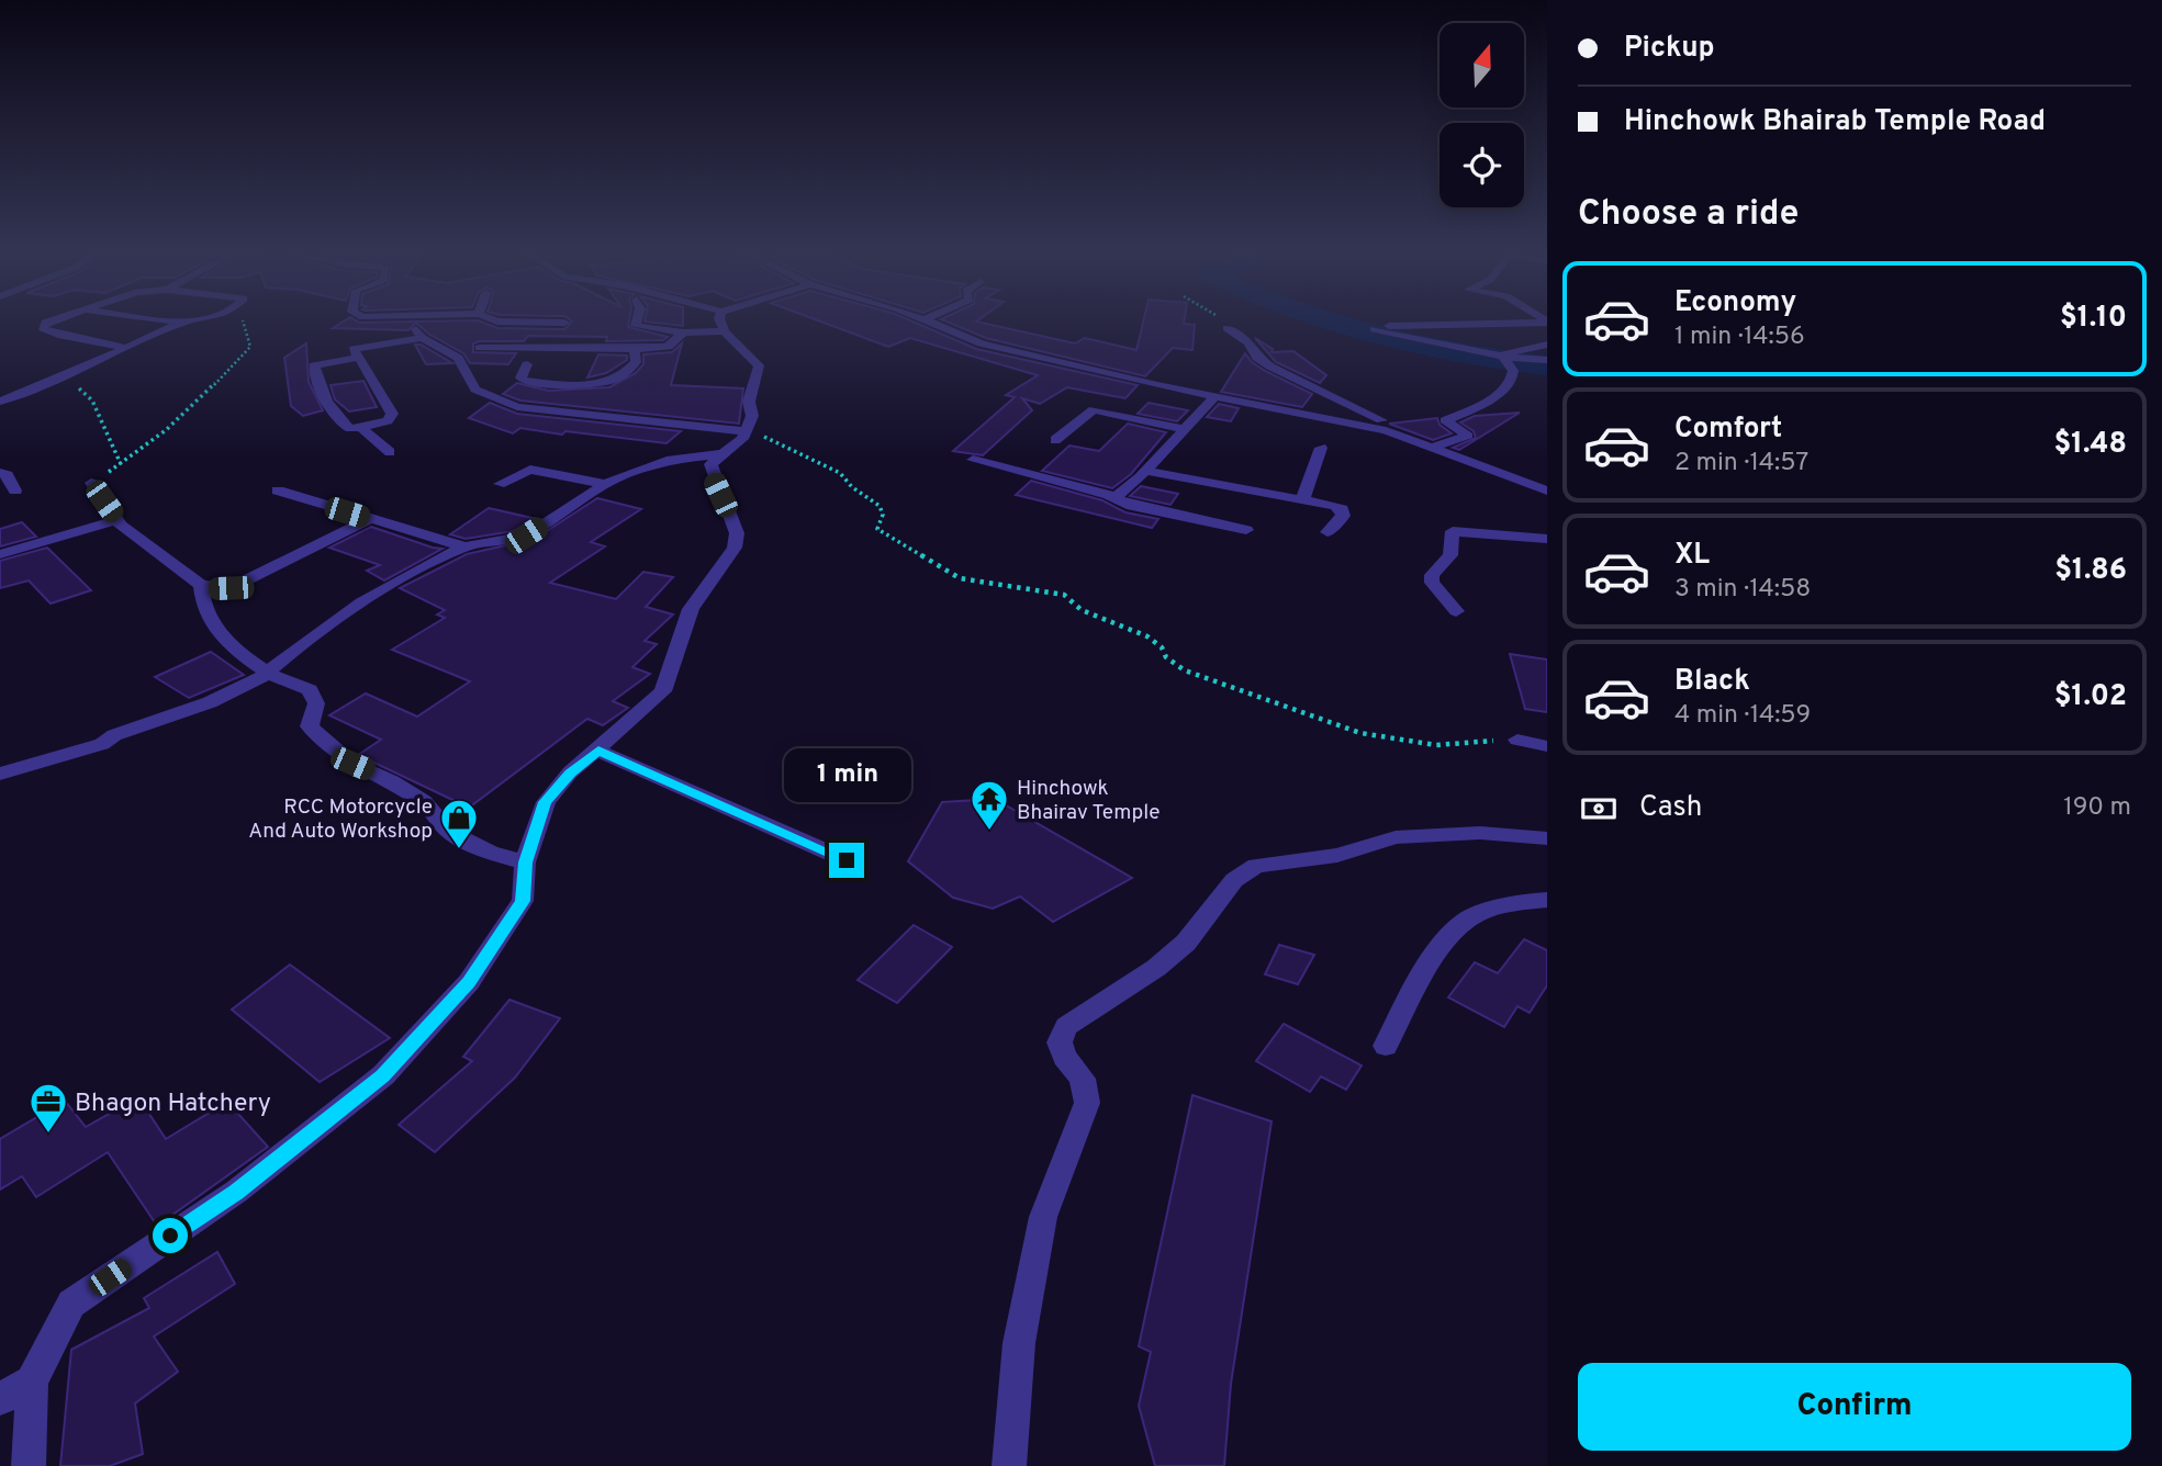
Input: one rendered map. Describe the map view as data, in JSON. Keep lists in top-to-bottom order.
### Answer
{
  "places": {
    "temple": ["Hinchowk Bhairav Temple"],
    "shop": ["RCC Motorcycle And Auto Workshop"],
    "office": ["Bhagon Hatchery"]
  },
  "north": "top",
  "page": {
    "banner": ["Pickup", "Hinchowk Bhairab Temple Road"],
    "heading": "Choose a ride",
    "list": [
      {
        "name": "Economy",
        "note": "1 min · 14:56",
        "value": "$1.10"
      },
      {
        "name": "Comfort",
        "note": "2 min · 14:57",
        "value": "$1.48"
      },
      {
        "name": "XL",
        "note": "3 min · 14:58",
        "value": "$1.86"
      },
      {
        "name": "Black",
        "note": "4 min · 14:59",
        "value": "$1.02"
      }
    ],
    "bubble": "1 min",
    "pay": ["Cash", "190 m"],
    "buttons": "Confirm"
  }
}
